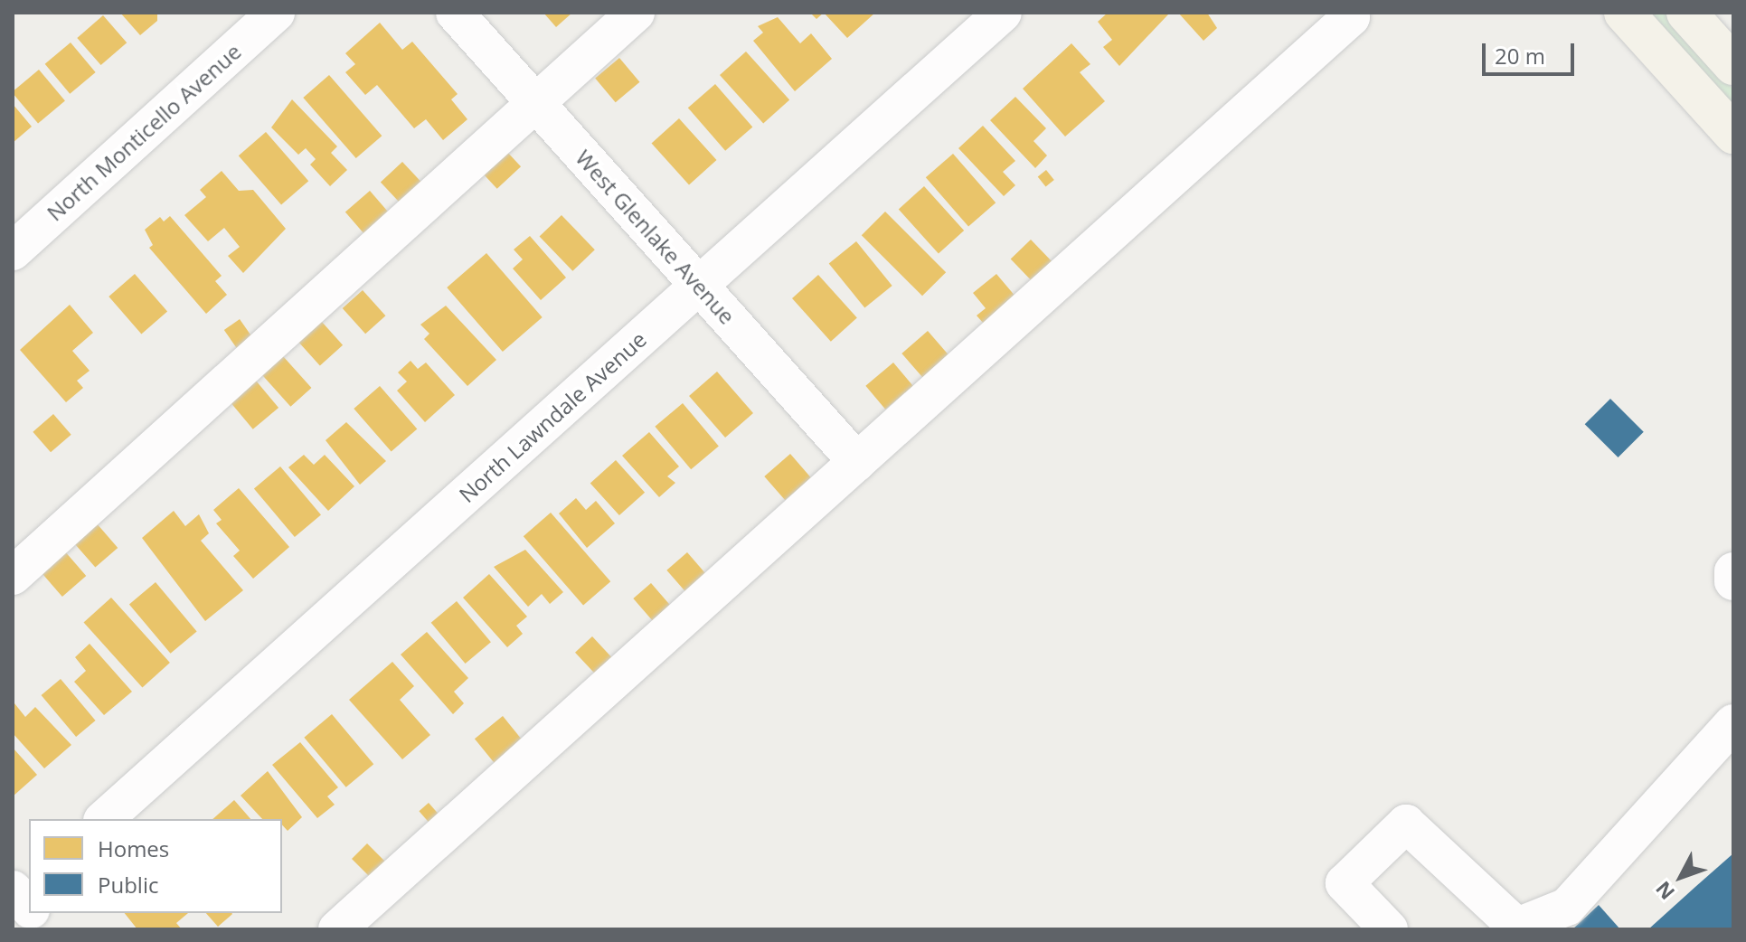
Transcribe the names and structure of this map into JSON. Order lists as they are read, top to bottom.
{
  "streets": {
    "street": ["North Monticello Avenue", "West Glenlake Avenue", "North Lawndale Avenue"]
  },
  "crossings": [
    ["West Glenlake Avenue", "North Lawndale Avenue"]
  ],
  "legend": ["Homes", "Public"],
  "scale_bar": "20 m",
  "north": "bottom left"
}
